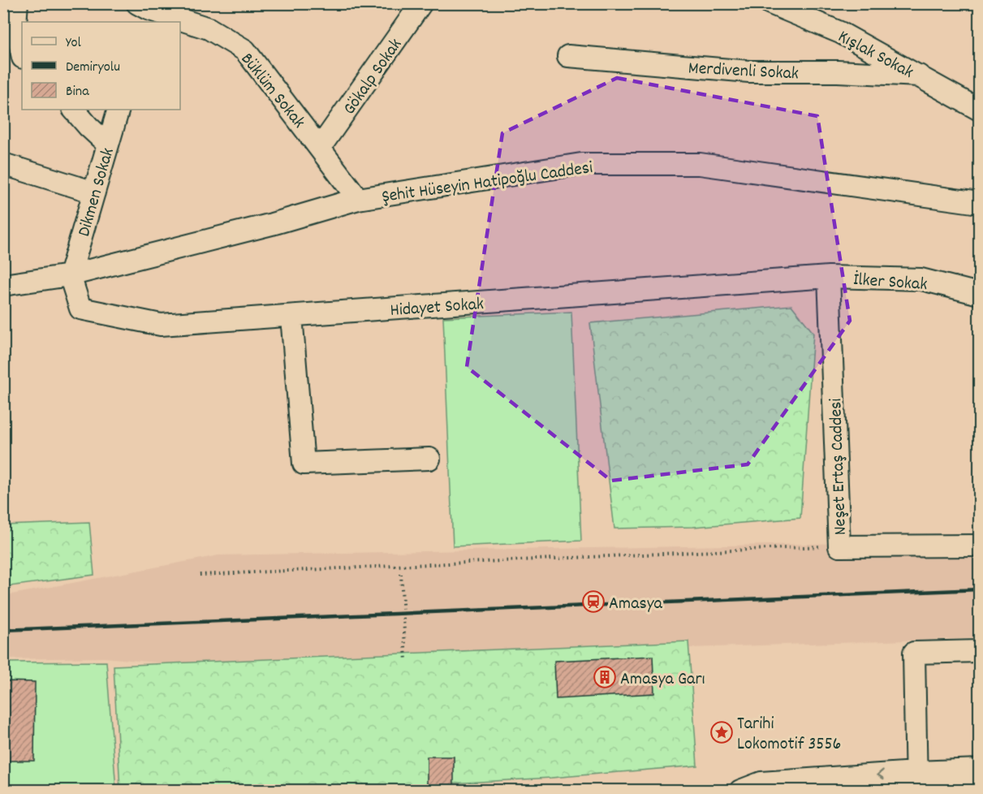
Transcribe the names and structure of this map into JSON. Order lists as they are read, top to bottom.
{
  "streets": {
    "street": [
      "Kışlak Sokak",
      "Merdivenli Sokak",
      "Gökalp Sokak",
      "Büklüm Sokak",
      "Şehit Hüseyin Hatipoğlu Caddesi",
      "Dikmen Sokak",
      "İlker Sokak",
      "Hidayet Sokak",
      "Neşet Ertaş Caddesi"
    ]
  },
  "crossings": [
    ["Kışlak Sokak", "Merdivenli Sokak"],
    ["Gökalp Sokak", "Büklüm Sokak"],
    ["Büklüm Sokak", "Şehit Hüseyin Hatipoğlu Caddesi"],
    ["Şehit Hüseyin Hatipoğlu Caddesi", "Dikmen Sokak"],
    ["Şehit Hüseyin Hatipoğlu Caddesi", "Hidayet Sokak"],
    ["Dikmen Sokak", "Hidayet Sokak"],
    ["İlker Sokak", "Hidayet Sokak"],
    ["İlker Sokak", "Neşet Ertaş Caddesi"],
    ["Hidayet Sokak", "Neşet Ertaş Caddesi"]
  ],
  "places": {
    "station": ["Amasya"],
    "building": ["Amasya Garı"],
    "place": ["Tarihi Lokomotif 3556"]
  },
  "legend": ["Yol", "Demiryolu", "Bina"]
}
